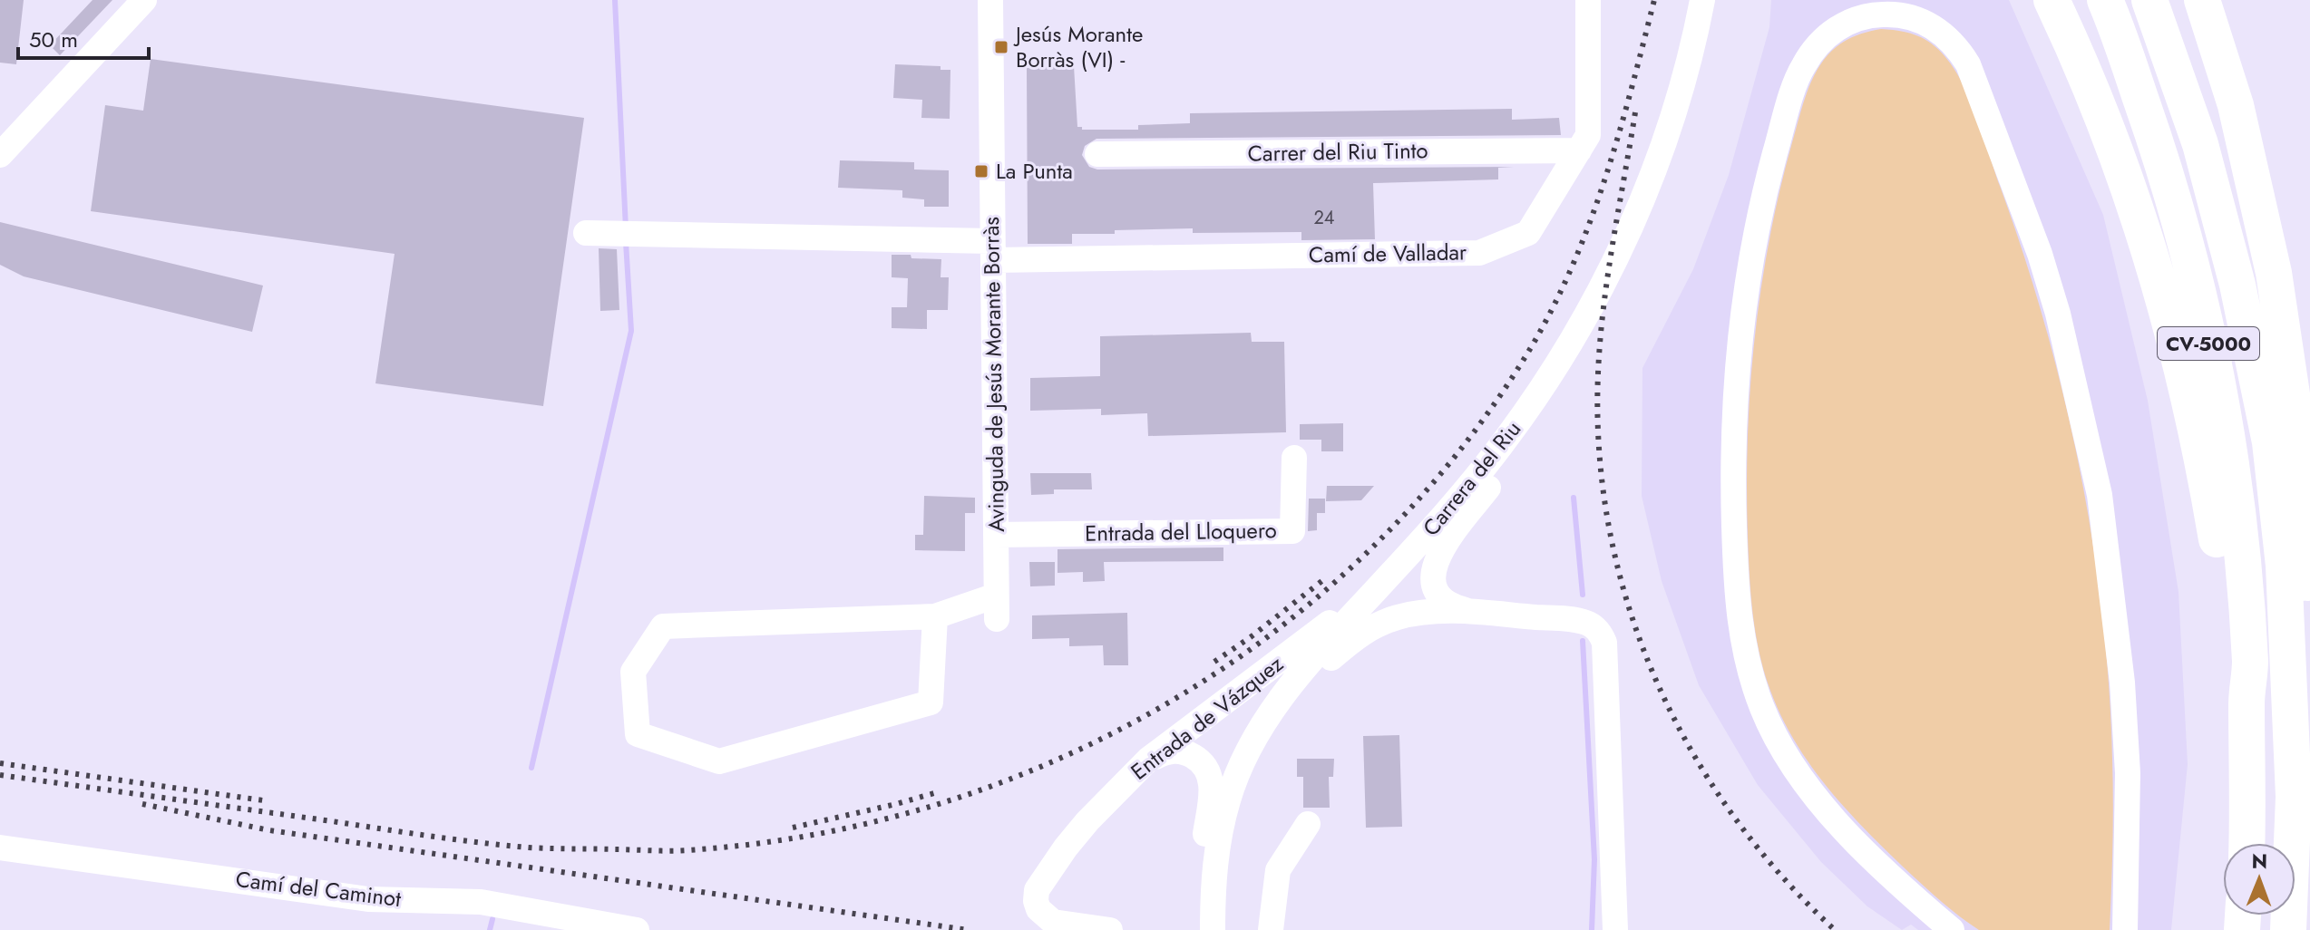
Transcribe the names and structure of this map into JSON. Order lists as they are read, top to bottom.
{
  "streets": {
    "highway": ["CV-5000"],
    "street": [
      "Carrer del Riu Tinto",
      "Camí de Valladar",
      "Avinguda de Jesús Morante Borràs",
      "Carrera del Riu",
      "Entrada del Lloquero",
      "Entrada de Vázquez",
      "Camí del Caminot"
    ]
  },
  "crossings": [
    ["Carrer del Riu Tinto", "Camí de Valladar"],
    ["Camí de Valladar", "Avinguda de Jesús Morante Borràs"],
    ["Avinguda de Jesús Morante Borràs", "Entrada del Lloquero"],
    ["Carrera del Riu", "Entrada de Vázquez"]
  ],
  "places": {
    "transit": ["Jesús Morante Borràs (VI) -", "La Punta"]
  },
  "house_numbers": ["24"],
  "scale_bar": "50 m",
  "north": "top"
}
